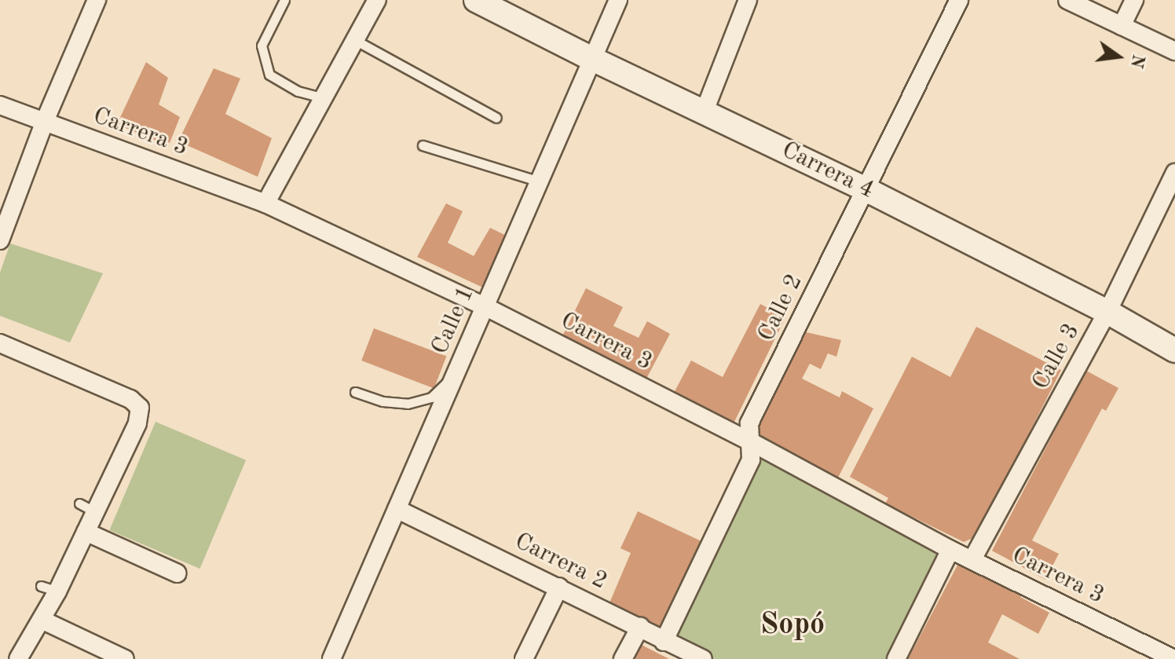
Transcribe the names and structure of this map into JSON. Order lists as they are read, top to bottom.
{
  "streets": {
    "main road": ["Carrera 4"],
    "street": [
      "Carrera 3",
      "Calle 2",
      "Calle 1",
      "Calle 3",
      "Carrera 2"
    ]
  },
  "crossings": [
    ["Carrera 3", "Calle 2"],
    ["Carrera 3", "Calle 1"],
    ["Carrera 3", "Calle 3"],
    ["Carrera 4", "Calle 2"],
    ["Carrera 4", "Calle 1"],
    ["Carrera 4", "Calle 3"],
    ["Calle 2", "Carrera 2"],
    ["Calle 1", "Carrera 2"]
  ],
  "districts": ["Sopó"],
  "north": "right"
}
